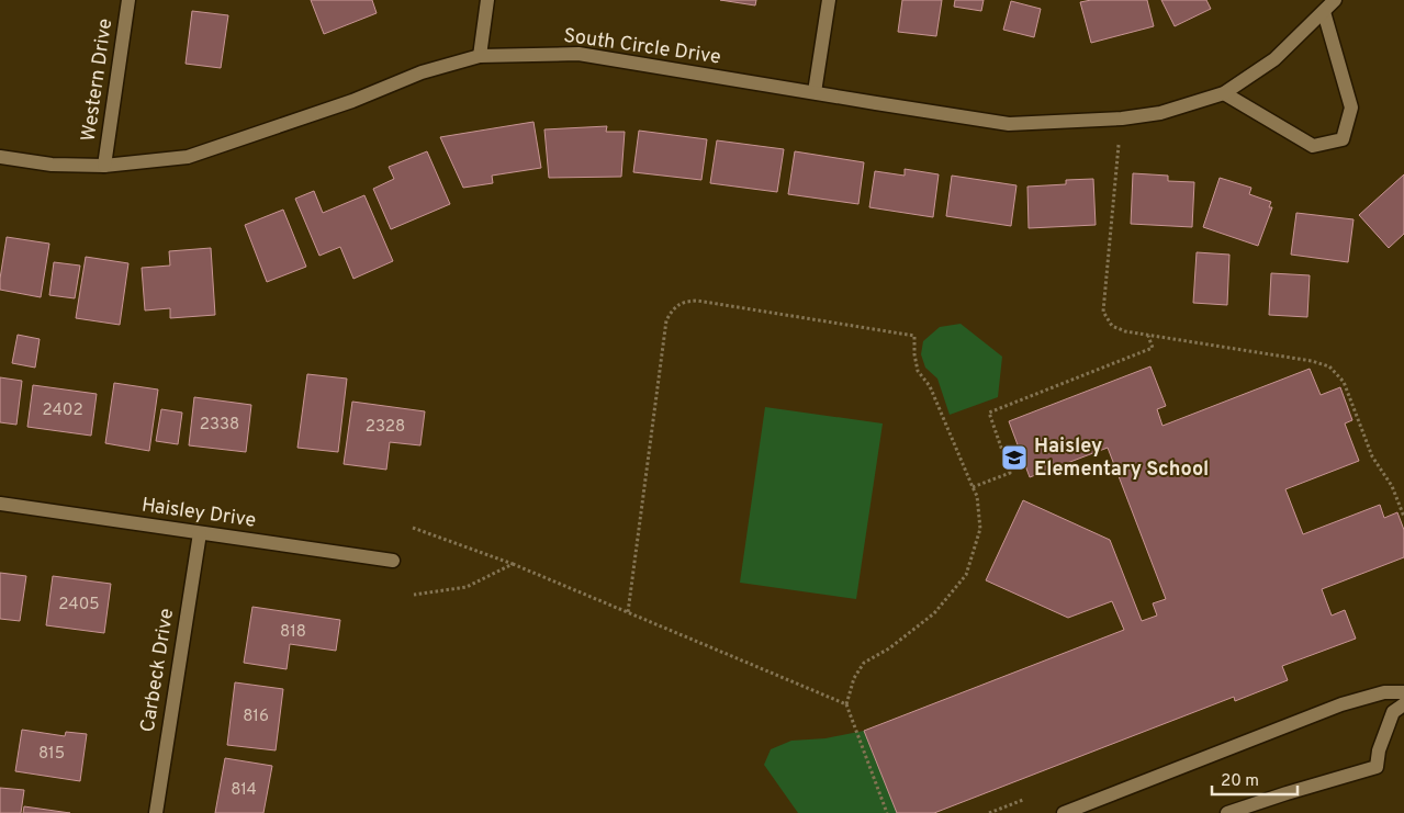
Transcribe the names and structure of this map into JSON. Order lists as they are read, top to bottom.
{
  "streets": {
    "street": [
      "South Circle Drive",
      "Western Drive",
      "Haisley Drive",
      "Carbeck Drive"
    ]
  },
  "crossings": [
    ["South Circle Drive", "Western Drive"],
    ["Haisley Drive", "Carbeck Drive"]
  ],
  "places": {
    "school or university": ["Haisley Elementary School"]
  },
  "house_numbers": [
    "2402",
    "2338",
    "2328",
    "2405",
    "818",
    "816",
    "815",
    "814"
  ],
  "scale_bar": "20 m"
}
